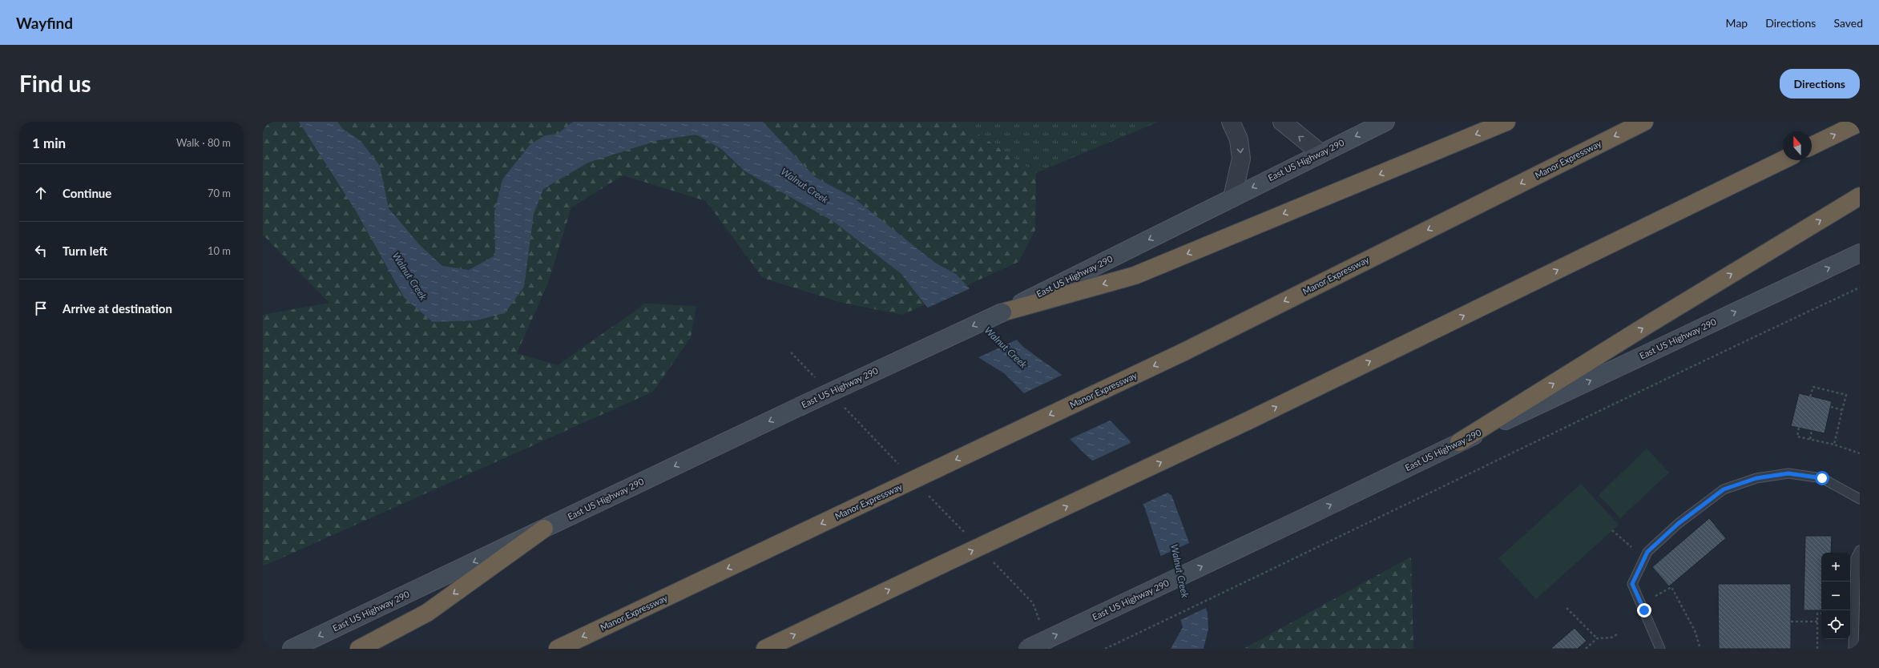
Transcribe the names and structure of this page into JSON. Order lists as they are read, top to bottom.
{
  "streets": {
    "highway": ["Manor Expressway"],
    "main road": ["East US Highway 290"]
  },
  "water": ["Walnut Creek"],
  "north": "top",
  "page": {
    "header": "Wayfind",
    "nav": ["Map", "Directions", "Saved"],
    "buttons": "Directions",
    "title": "Find us",
    "heading": ["1 min", "Walk · 80 m"],
    "list": [
      ["Continue", "70 m"],
      ["Turn left", "10 m"],
      "Arrive at destination"
    ],
    "map_buttons": ["+", "−"]
  }
}
